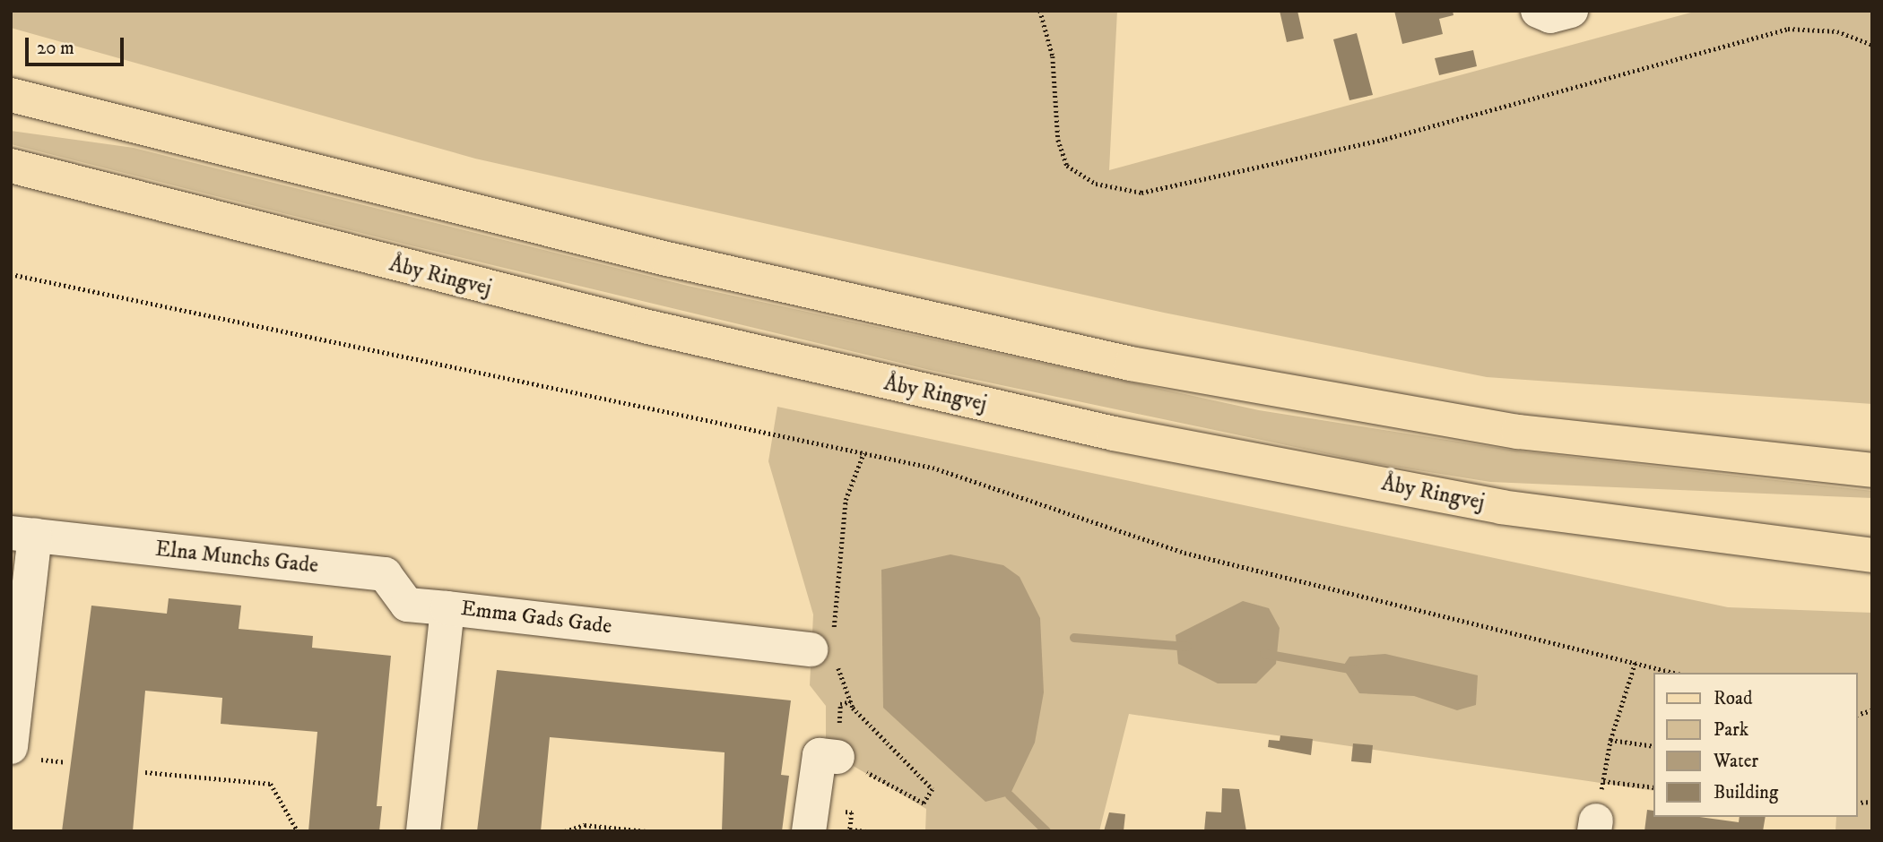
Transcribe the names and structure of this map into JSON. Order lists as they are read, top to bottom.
{
  "streets": {
    "main road": ["Åby Ringvej"],
    "street": ["Elna Munchs Gade", "Emma Gads Gade"]
  },
  "crossings": [
    ["Elna Munchs Gade", "Emma Gads Gade"]
  ],
  "legend": [
    "Road",
    "Park",
    "Water",
    "Building"
  ],
  "scale_bar": "20 m"
}
